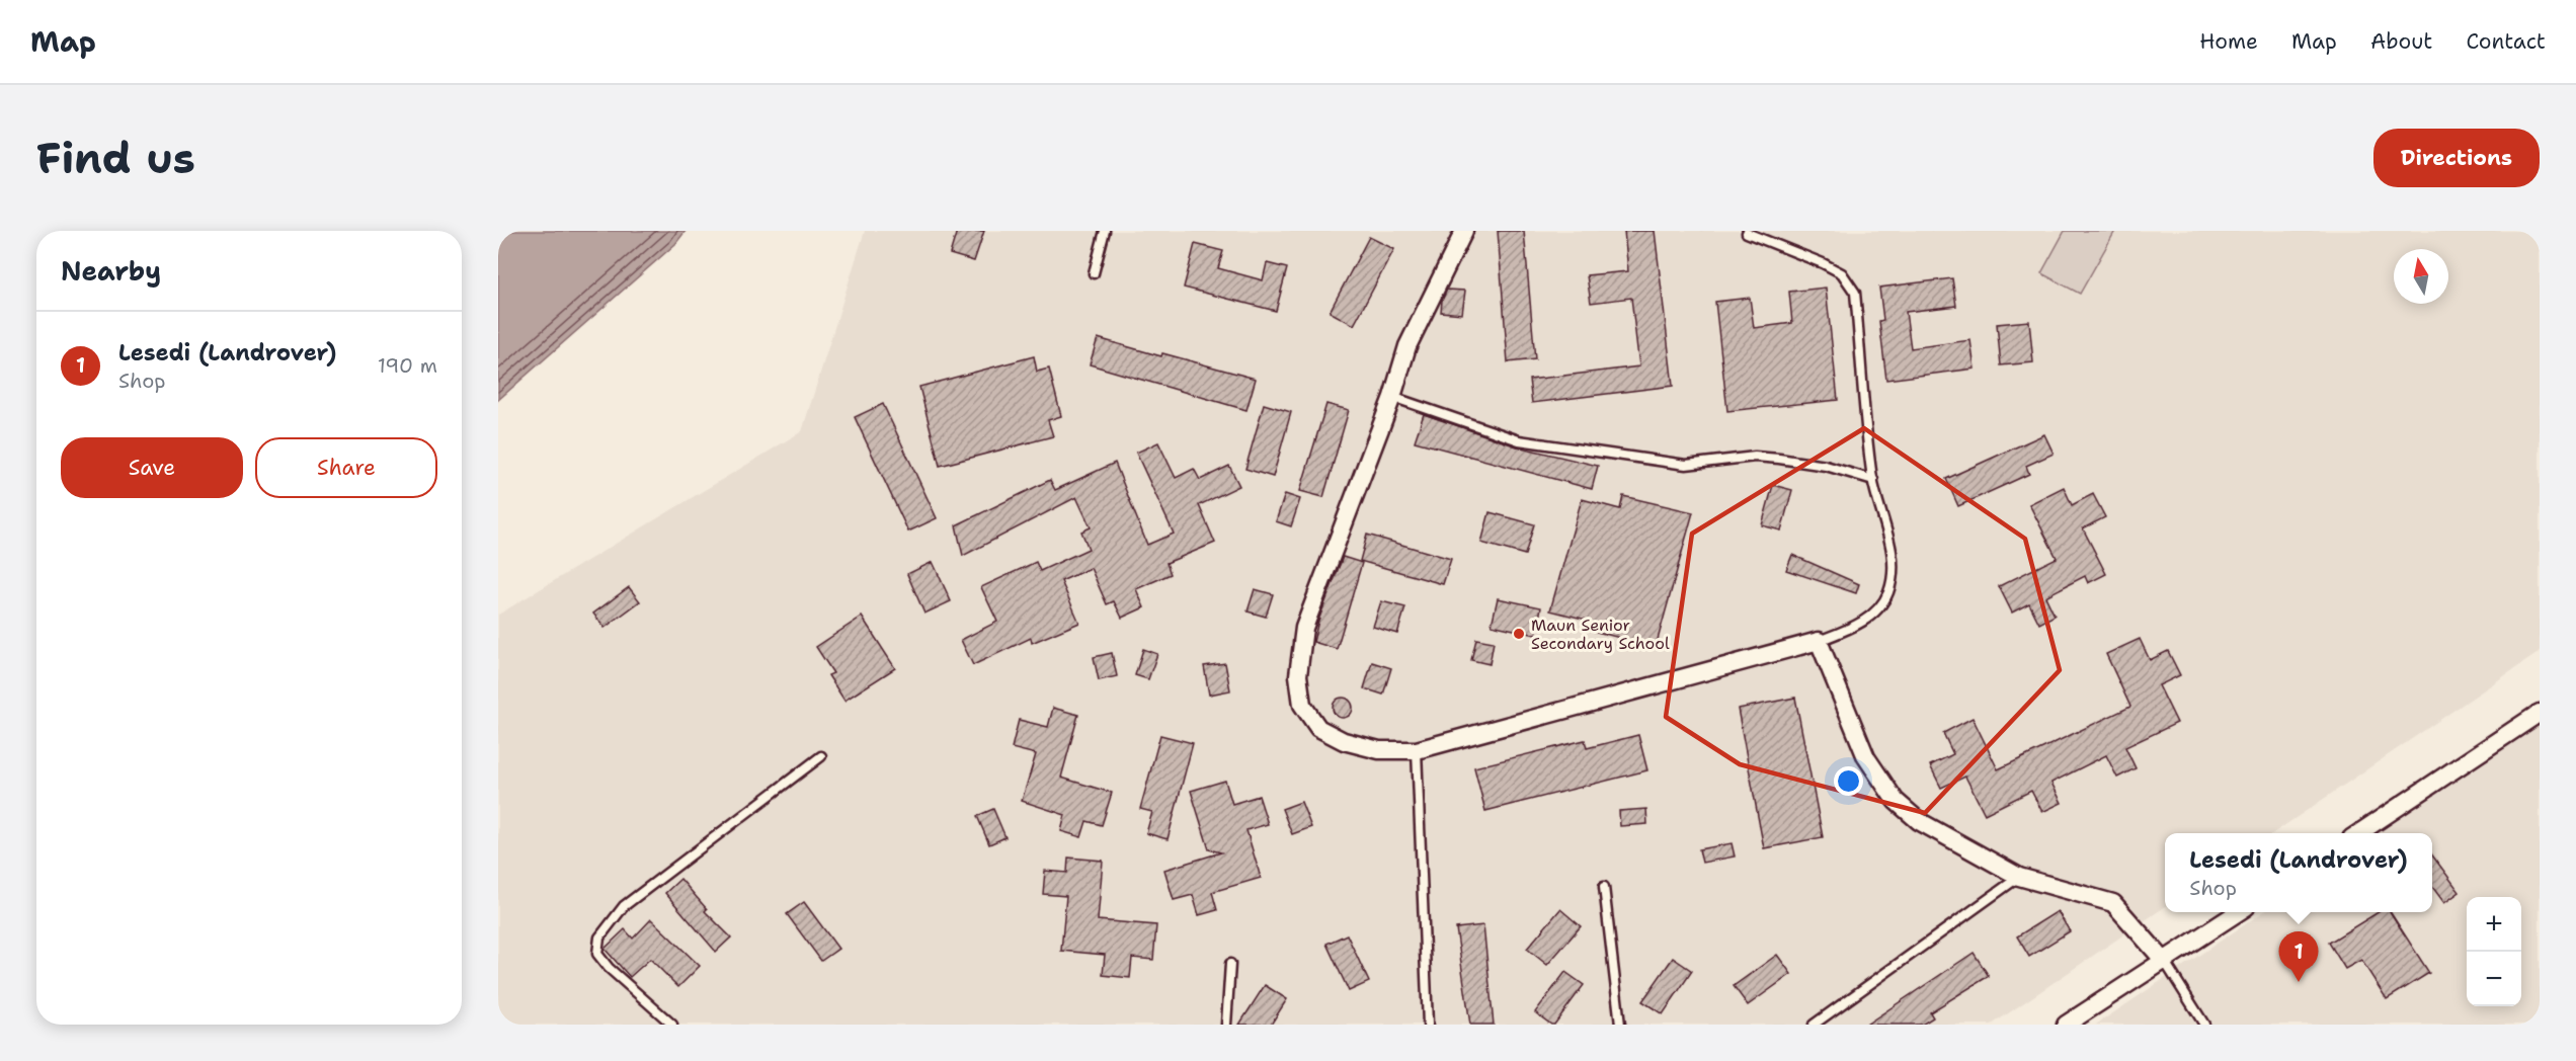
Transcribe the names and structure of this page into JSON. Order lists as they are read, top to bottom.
{
  "places": ["Maun Senior Secondary School"],
  "north": "top",
  "page": {
    "header": "Map",
    "nav": [
      "Home",
      "Map",
      "About",
      "Contact"
    ],
    "buttons": [
      "Directions",
      ["Save", "Share"]
    ],
    "title": "Find us",
    "heading": "Nearby",
    "list": [
      {
        "mark": "1",
        "name": "Lesedi (Landrover)",
        "note": "Shop",
        "value": "190 m"
      }
    ],
    "popup": ["Lesedi (Landrover)", "Shop"],
    "map_buttons": ["+", "−"],
    "pins": "1"
  }
}
